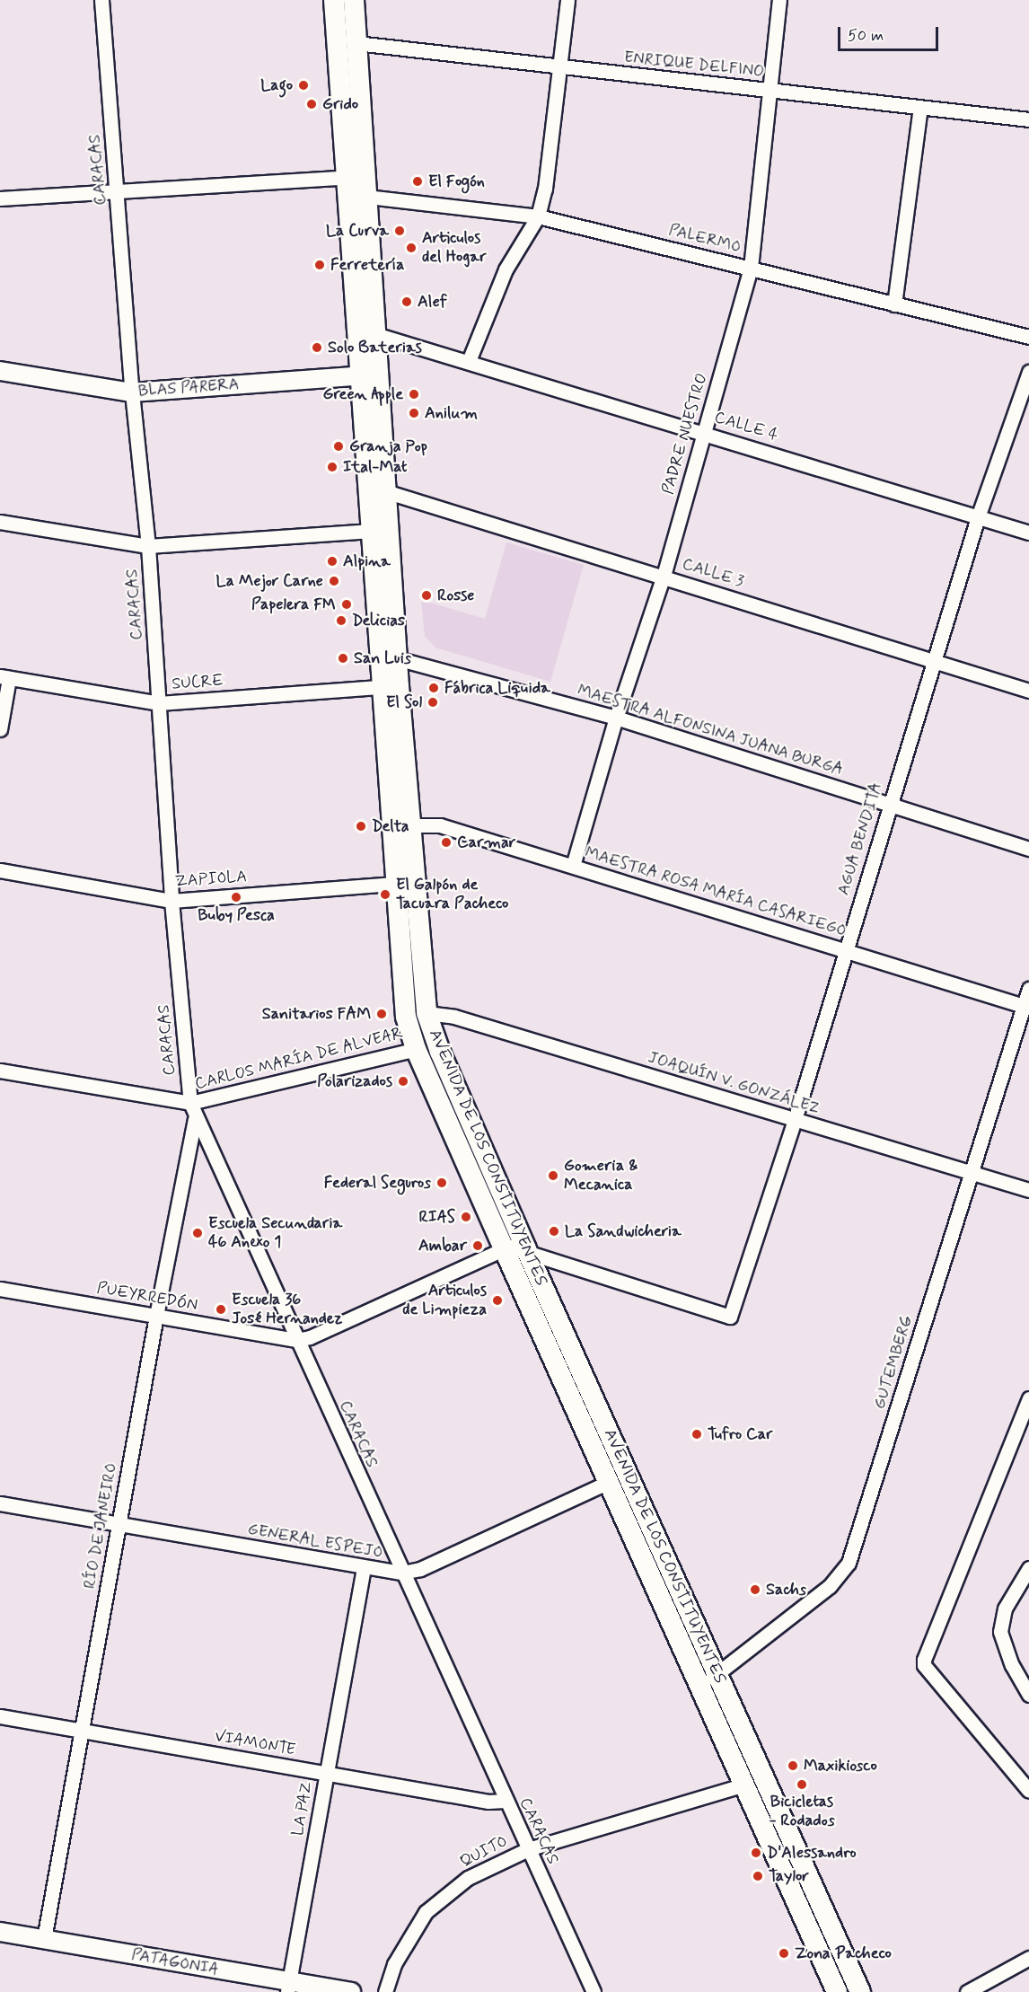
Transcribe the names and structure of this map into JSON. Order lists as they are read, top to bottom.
{
  "streets": {
    "main road": ["AVENIDA DE LOS CONSTITUYENTES"],
    "street": [
      "ENRIQUE DELFINO",
      "CARACAS",
      "PALERMO",
      "BLAS PARERA",
      "CALLE 4",
      "PADRE NUESTRO",
      "CALLE 3",
      "SUCRE",
      "MAESTRA ALFONSINA JUANA BURGA",
      "AGUA BENDITA",
      "ZAPIOLA",
      "MAESTRA ROSA MARÍA CASARIEGO",
      "CARLOS MARÍA DE ALVEAR",
      "JOAQUÍN V. GONZÁLEZ",
      "PUEYRREDÓN",
      "GUTEMBERG",
      "RÍO DE JANEIRO",
      "GENERAL ESPEJO",
      "VIAMONTE",
      "LA PAZ",
      "QUITO",
      "PATAGONIA"
    ]
  },
  "crossings": [
    ["ENRIQUE DELFINO", "PADRE NUESTRO"],
    ["ENRIQUE DELFINO", "AVENIDA DE LOS CONSTITUYENTES"],
    ["CARACAS", "BLAS PARERA"],
    ["CARACAS", "SUCRE"],
    ["CARACAS", "ZAPIOLA"],
    ["CARACAS", "CARLOS MARÍA DE ALVEAR"],
    ["CARACAS", "PUEYRREDÓN"],
    ["CARACAS", "RÍO DE JANEIRO"],
    ["CARACAS", "GENERAL ESPEJO"],
    ["CARACAS", "VIAMONTE"],
    ["CARACAS", "QUITO"],
    ["PALERMO", "PADRE NUESTRO"],
    ["PALERMO", "AVENIDA DE LOS CONSTITUYENTES"],
    ["BLAS PARERA", "AVENIDA DE LOS CONSTITUYENTES"],
    ["CALLE 4", "PADRE NUESTRO"],
    ["CALLE 4", "AGUA BENDITA"],
    ["CALLE 4", "AVENIDA DE LOS CONSTITUYENTES"],
    ["PADRE NUESTRO", "CALLE 3"],
    ["PADRE NUESTRO", "MAESTRA ALFONSINA JUANA BURGA"],
    ["PADRE NUESTRO", "MAESTRA ROSA MARÍA CASARIEGO"],
    ["CALLE 3", "AGUA BENDITA"],
    ["CALLE 3", "AVENIDA DE LOS CONSTITUYENTES"],
    ["SUCRE", "AVENIDA DE LOS CONSTITUYENTES"],
    ["MAESTRA ALFONSINA JUANA BURGA", "AGUA BENDITA"],
    ["MAESTRA ALFONSINA JUANA BURGA", "AVENIDA DE LOS CONSTITUYENTES"],
    ["AGUA BENDITA", "MAESTRA ROSA MARÍA CASARIEGO"],
    ["AGUA BENDITA", "JOAQUÍN V. GONZÁLEZ"],
    ["AGUA BENDITA", "PUEYRREDÓN"],
    ["ZAPIOLA", "AVENIDA DE LOS CONSTITUYENTES"],
    ["MAESTRA ROSA MARÍA CASARIEGO", "AVENIDA DE LOS CONSTITUYENTES"],
    ["MAESTRA ROSA MARÍA CASARIEGO", "GUTEMBERG"],
    ["CARLOS MARÍA DE ALVEAR", "AVENIDA DE LOS CONSTITUYENTES"],
    ["JOAQUÍN V. GONZÁLEZ", "AVENIDA DE LOS CONSTITUYENTES"],
    ["JOAQUÍN V. GONZÁLEZ", "GUTEMBERG"],
    ["AVENIDA DE LOS CONSTITUYENTES", "PUEYRREDÓN"],
    ["AVENIDA DE LOS CONSTITUYENTES", "GUTEMBERG"],
    ["AVENIDA DE LOS CONSTITUYENTES", "GENERAL ESPEJO"],
    ["AVENIDA DE LOS CONSTITUYENTES", "QUITO"],
    ["PUEYRREDÓN", "RÍO DE JANEIRO"],
    ["RÍO DE JANEIRO", "GENERAL ESPEJO"],
    ["RÍO DE JANEIRO", "VIAMONTE"],
    ["RÍO DE JANEIRO", "PATAGONIA"],
    ["GENERAL ESPEJO", "LA PAZ"],
    ["VIAMONTE", "LA PAZ"],
    ["LA PAZ", "PATAGONIA"]
  ],
  "places": [
    "Lago",
    "Grido",
    "El Fogón",
    "La Curva",
    "Articulos del Hogar",
    "Ferretería",
    "Alef",
    "Solo Baterias",
    "Green Apple",
    "Anilum",
    "Granja Pop",
    "Ital-Mat",
    "Alpina",
    "La Mejor Carne",
    "Rosse",
    "Papelera FM",
    "Delicias",
    "San Luis",
    "Fábrica Liquida",
    "El Sol",
    "Delta",
    "Carmar",
    "El Galpón de Tacuara Pacheco",
    "Buby Pesca",
    "Sanitarios FAM",
    "Polarizados",
    "Gomeria & Mecanica",
    "Federal Seguros",
    "RIAS",
    "La Sandwicheria",
    "Escuela Secundaria 46 Anexo 1",
    "Ambar",
    "Articulos de Limpieza",
    "Escuela 36 José Hernandez",
    "Tufro Car",
    "Sachs",
    "Maxikiosco",
    "Bicicletas - Rodados",
    "D'Alessandro",
    "Taylor",
    "Zona Pacheco"
  ],
  "scale_bar": "50 m"
}
